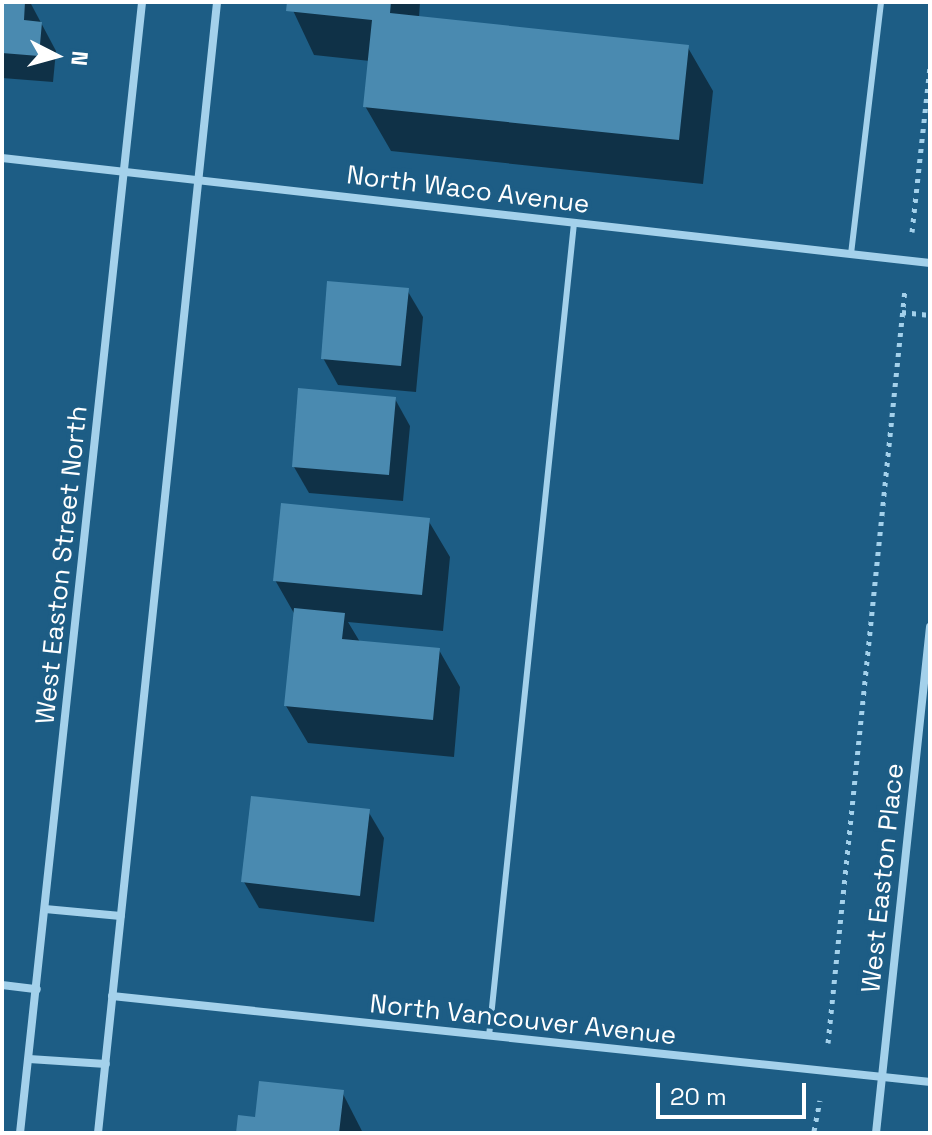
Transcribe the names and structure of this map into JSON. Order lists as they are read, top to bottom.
{
  "streets": {
    "street": [
      "North Waco Avenue",
      "West Easton Street North",
      "West Easton Place",
      "North Vancouver Avenue"
    ]
  },
  "crossings": [
    ["North Waco Avenue", "West Easton Street North"],
    ["West Easton Place", "North Vancouver Avenue"]
  ],
  "scale_bar": "20 m",
  "north": "right"
}
